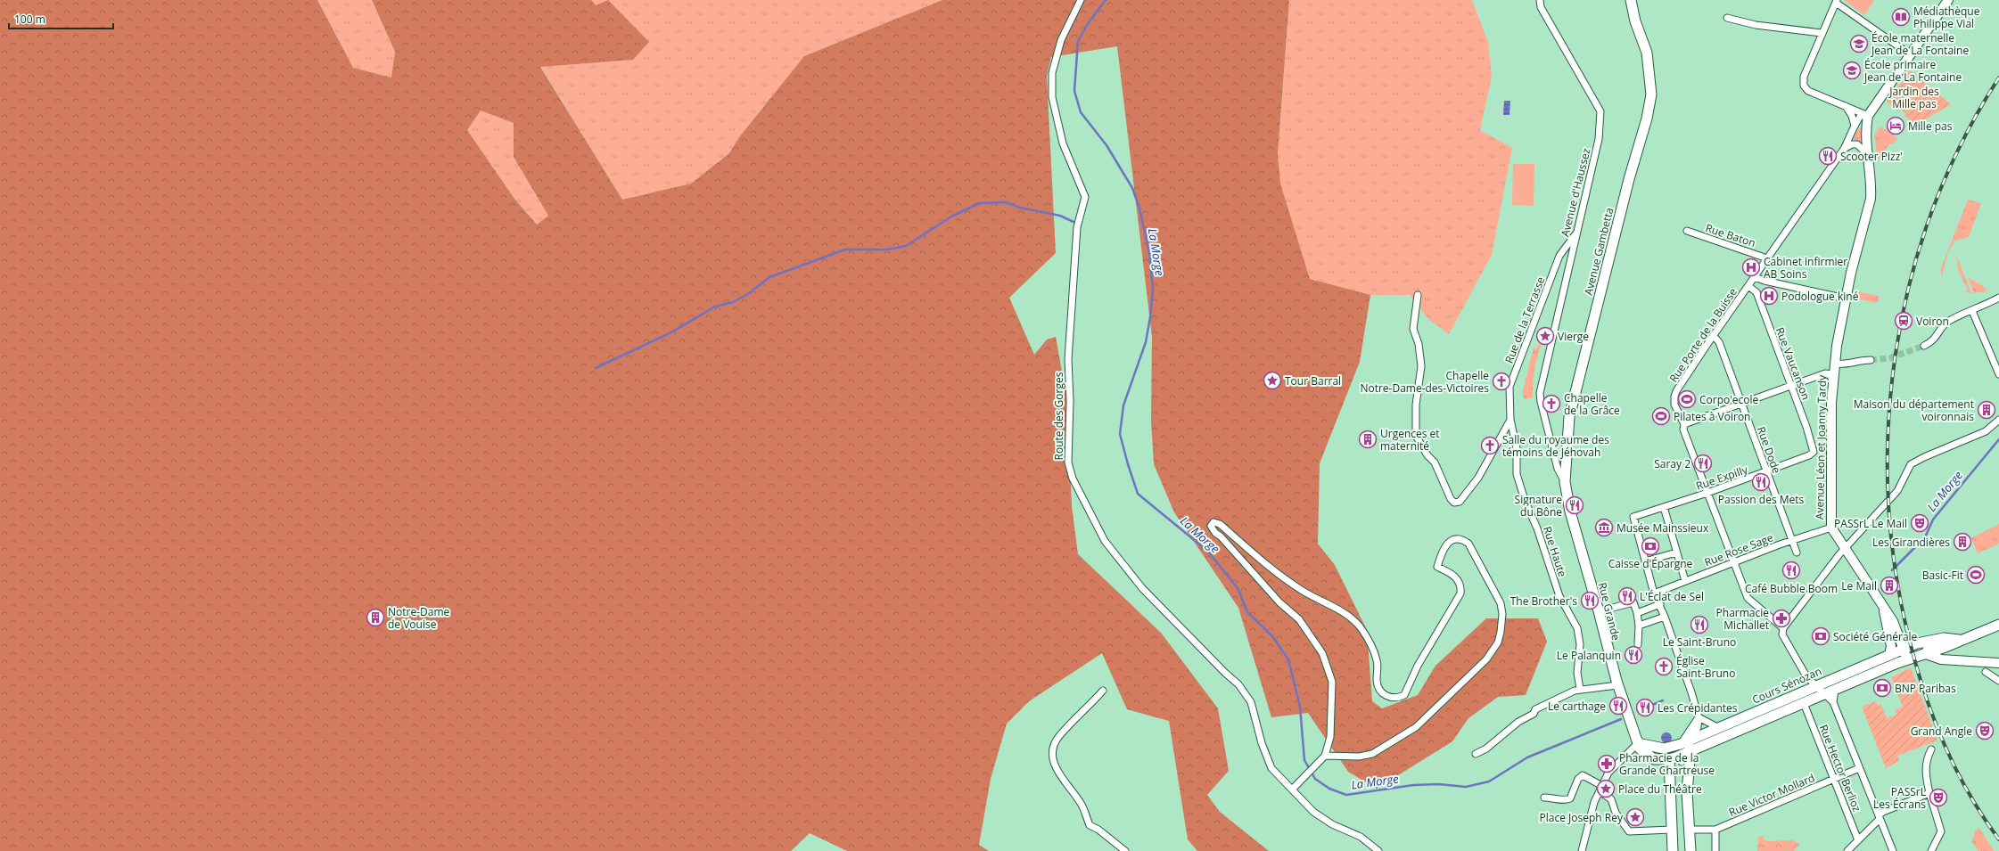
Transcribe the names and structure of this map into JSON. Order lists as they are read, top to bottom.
{
  "streets": {
    "main road": ["Avenue Gambetta", "Rue Grande", "Cours Sénozan"],
    "street": [
      "Avenue d'Haussez",
      "Rue Baton",
      "Rue de la Terrasse",
      "Rue Porte de la Buisse",
      "Rue Vaucanson",
      "Route des Gorges",
      "Avenue Léon et Joanny Tardy",
      "Rue Dode",
      "Rue Expilly",
      "Rue Rose Sage",
      "Rue Haute",
      "Rue Hector Berlioz",
      "Rue Victor Mollard"
    ]
  },
  "crossings": [
    ["Avenue d'Haussez", "Avenue Gambetta"],
    ["Avenue d'Haussez", "Rue de la Terrasse"],
    ["Rue Baton", "Rue Porte de la Buisse"],
    ["Avenue Gambetta", "Rue Grande"],
    ["Rue de la Terrasse", "Rue Haute"],
    ["Rue Porte de la Buisse", "Rue Vaucanson"],
    ["Rue Porte de la Buisse", "Avenue Léon et Joanny Tardy"],
    ["Rue Porte de la Buisse", "Rue Dode"],
    ["Rue Vaucanson", "Rue Expilly"],
    ["Avenue Léon et Joanny Tardy", "Rue Rose Sage"],
    ["Rue Dode", "Rue Expilly"],
    ["Rue Dode", "Rue Rose Sage"],
    ["Cours Sénozan", "Rue Hector Berlioz"],
    ["Rue Hector Berlioz", "Rue Victor Mollard"]
  ],
  "water": ["La Morge"],
  "parks": ["Jardin des Mille pas"],
  "places": {
    "library": ["Médiathèque Philippe Vial"],
    "school or university": ["École maternelle Jean de La Fontaine", "École primaire Jean de La Fontaine"],
    "hotel": ["Mille pas"],
    "restaurant": [
      "Scooter Pizz'",
      "Saray 2",
      "Passion des Mets",
      "Signature du Bône",
      "Café Bubble Boom",
      "L'Éclat de Sel",
      "The Brother's",
      "Le Saint-Bruno",
      "Le Palanquin",
      "Le carthage",
      "Les Crépidantes"
    ],
    "hospital": ["Cabinet infirmier AB Soins", "Podologue kiné"],
    "station": ["Voiron"],
    "place": [
      "Vierge",
      "Tour Barral",
      "Place du Théâtre",
      "Place Joseph Rey"
    ],
    "church": [
      "Chapelle Notre-Dame-des-Victoires",
      "Chapelle de la Grâce",
      "Salle du royaume des témoins de Jéhovah",
      "Église Saint-Bruno"
    ],
    "sports": ["Corpo'ecole", "Pilates à Voiron", "Basic-Fit"],
    "building": [
      "Maison du département voironnais",
      "Urgences et maternité",
      "Les Girandières",
      "Le Mail",
      "Notre-Dame de Vouise"
    ],
    "theatre": ["PASSrL Le Mail", "Grand Angle", "PASSrL Les Écrans"],
    "museum": ["Musée Mainssieux"],
    "bank": ["Caisse d'Épargne", "Société Générale", "BNP Paribas"],
    "pharmacy": ["Pharmacie Michallet", "Pharmacie de la Grande Chartreuse"]
  },
  "scale_bar": "100 m"
}
